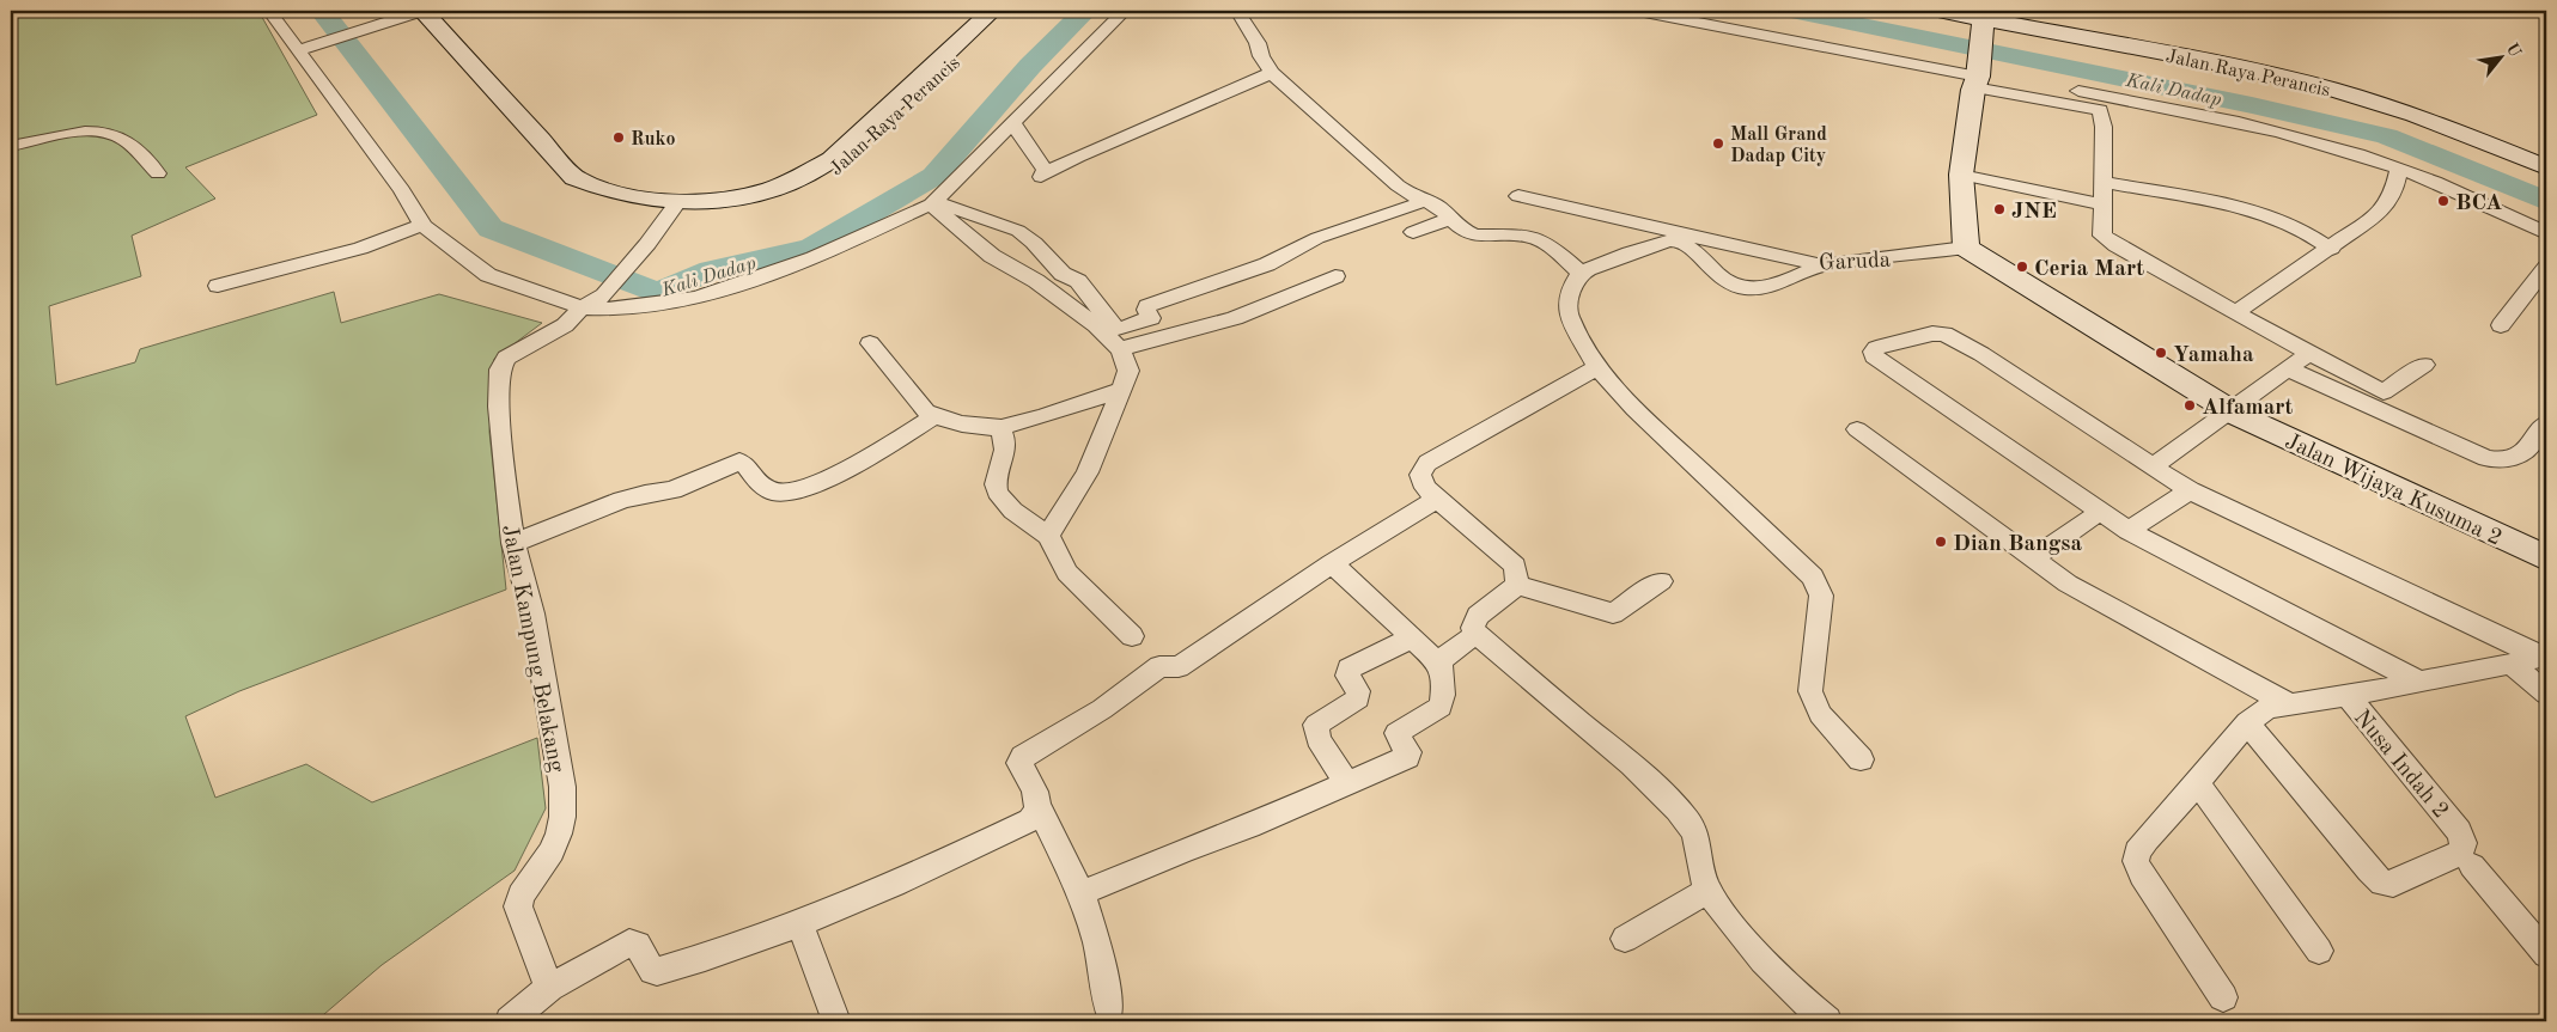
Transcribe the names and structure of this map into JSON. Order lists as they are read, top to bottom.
{
  "streets": {
    "street": [
      "Jalan Raya Perancis",
      "Garuda",
      "Jalan Wijaya Kusuma 2",
      "Jalan Kampung Belakang",
      "Nusa Indah 2"
    ]
  },
  "crossings": [
    ["Garuda", "Jalan Wijaya Kusuma 2"]
  ],
  "water": ["Kali Dadap"],
  "places": [
    "Ruko",
    "Mall Grand Dadap City",
    "BCA",
    "JNE",
    "Ceria Mart",
    "Yamaha",
    "Alfamart",
    "Dian Bangsa"
  ],
  "north": "top right"
}
